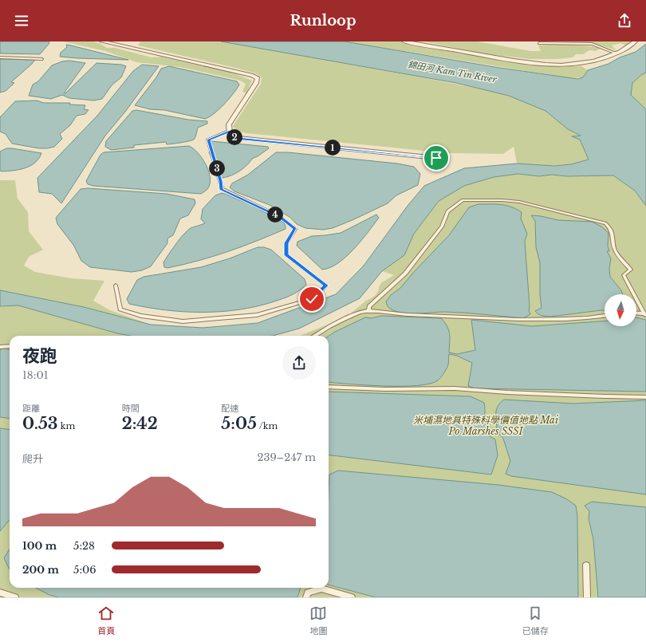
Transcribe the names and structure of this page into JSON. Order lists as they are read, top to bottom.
{
  "water": ["錦田河 Kam Tin River"],
  "parks": ["米埔濕地具特殊科學價值地點 Mai Po Marshes SSSI"],
  "north": "bottom",
  "page": {
    "header": "Runloop",
    "pins": [
      "2",
      "1",
      "3",
      "4"
    ],
    "heading": ["夜跑", "18:01"],
    "stats": [
      ["距離", "0.53 km"],
      ["時間", "2:42"],
      ["配速", "5:05 /km"]
    ],
    "chart": ["爬升", "239–247 m"],
    "list": [
      {
        "name": "100 m",
        "note": "5:28"
      },
      {
        "name": "200 m",
        "note": "5:06"
      }
    ],
    "tabs": ["首頁", "地圖", "已儲存"]
  }
}
